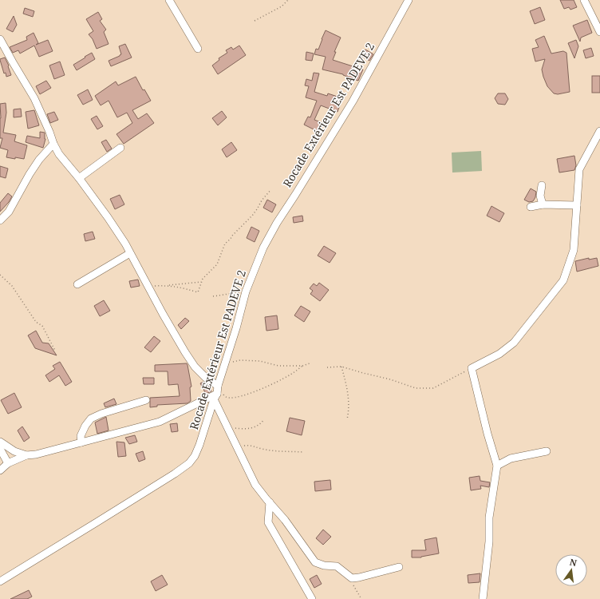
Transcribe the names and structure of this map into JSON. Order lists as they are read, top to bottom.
{
  "streets": {
    "street": ["Rocade Extérieur Est PADEVE 2"]
  },
  "north": "top"
}
